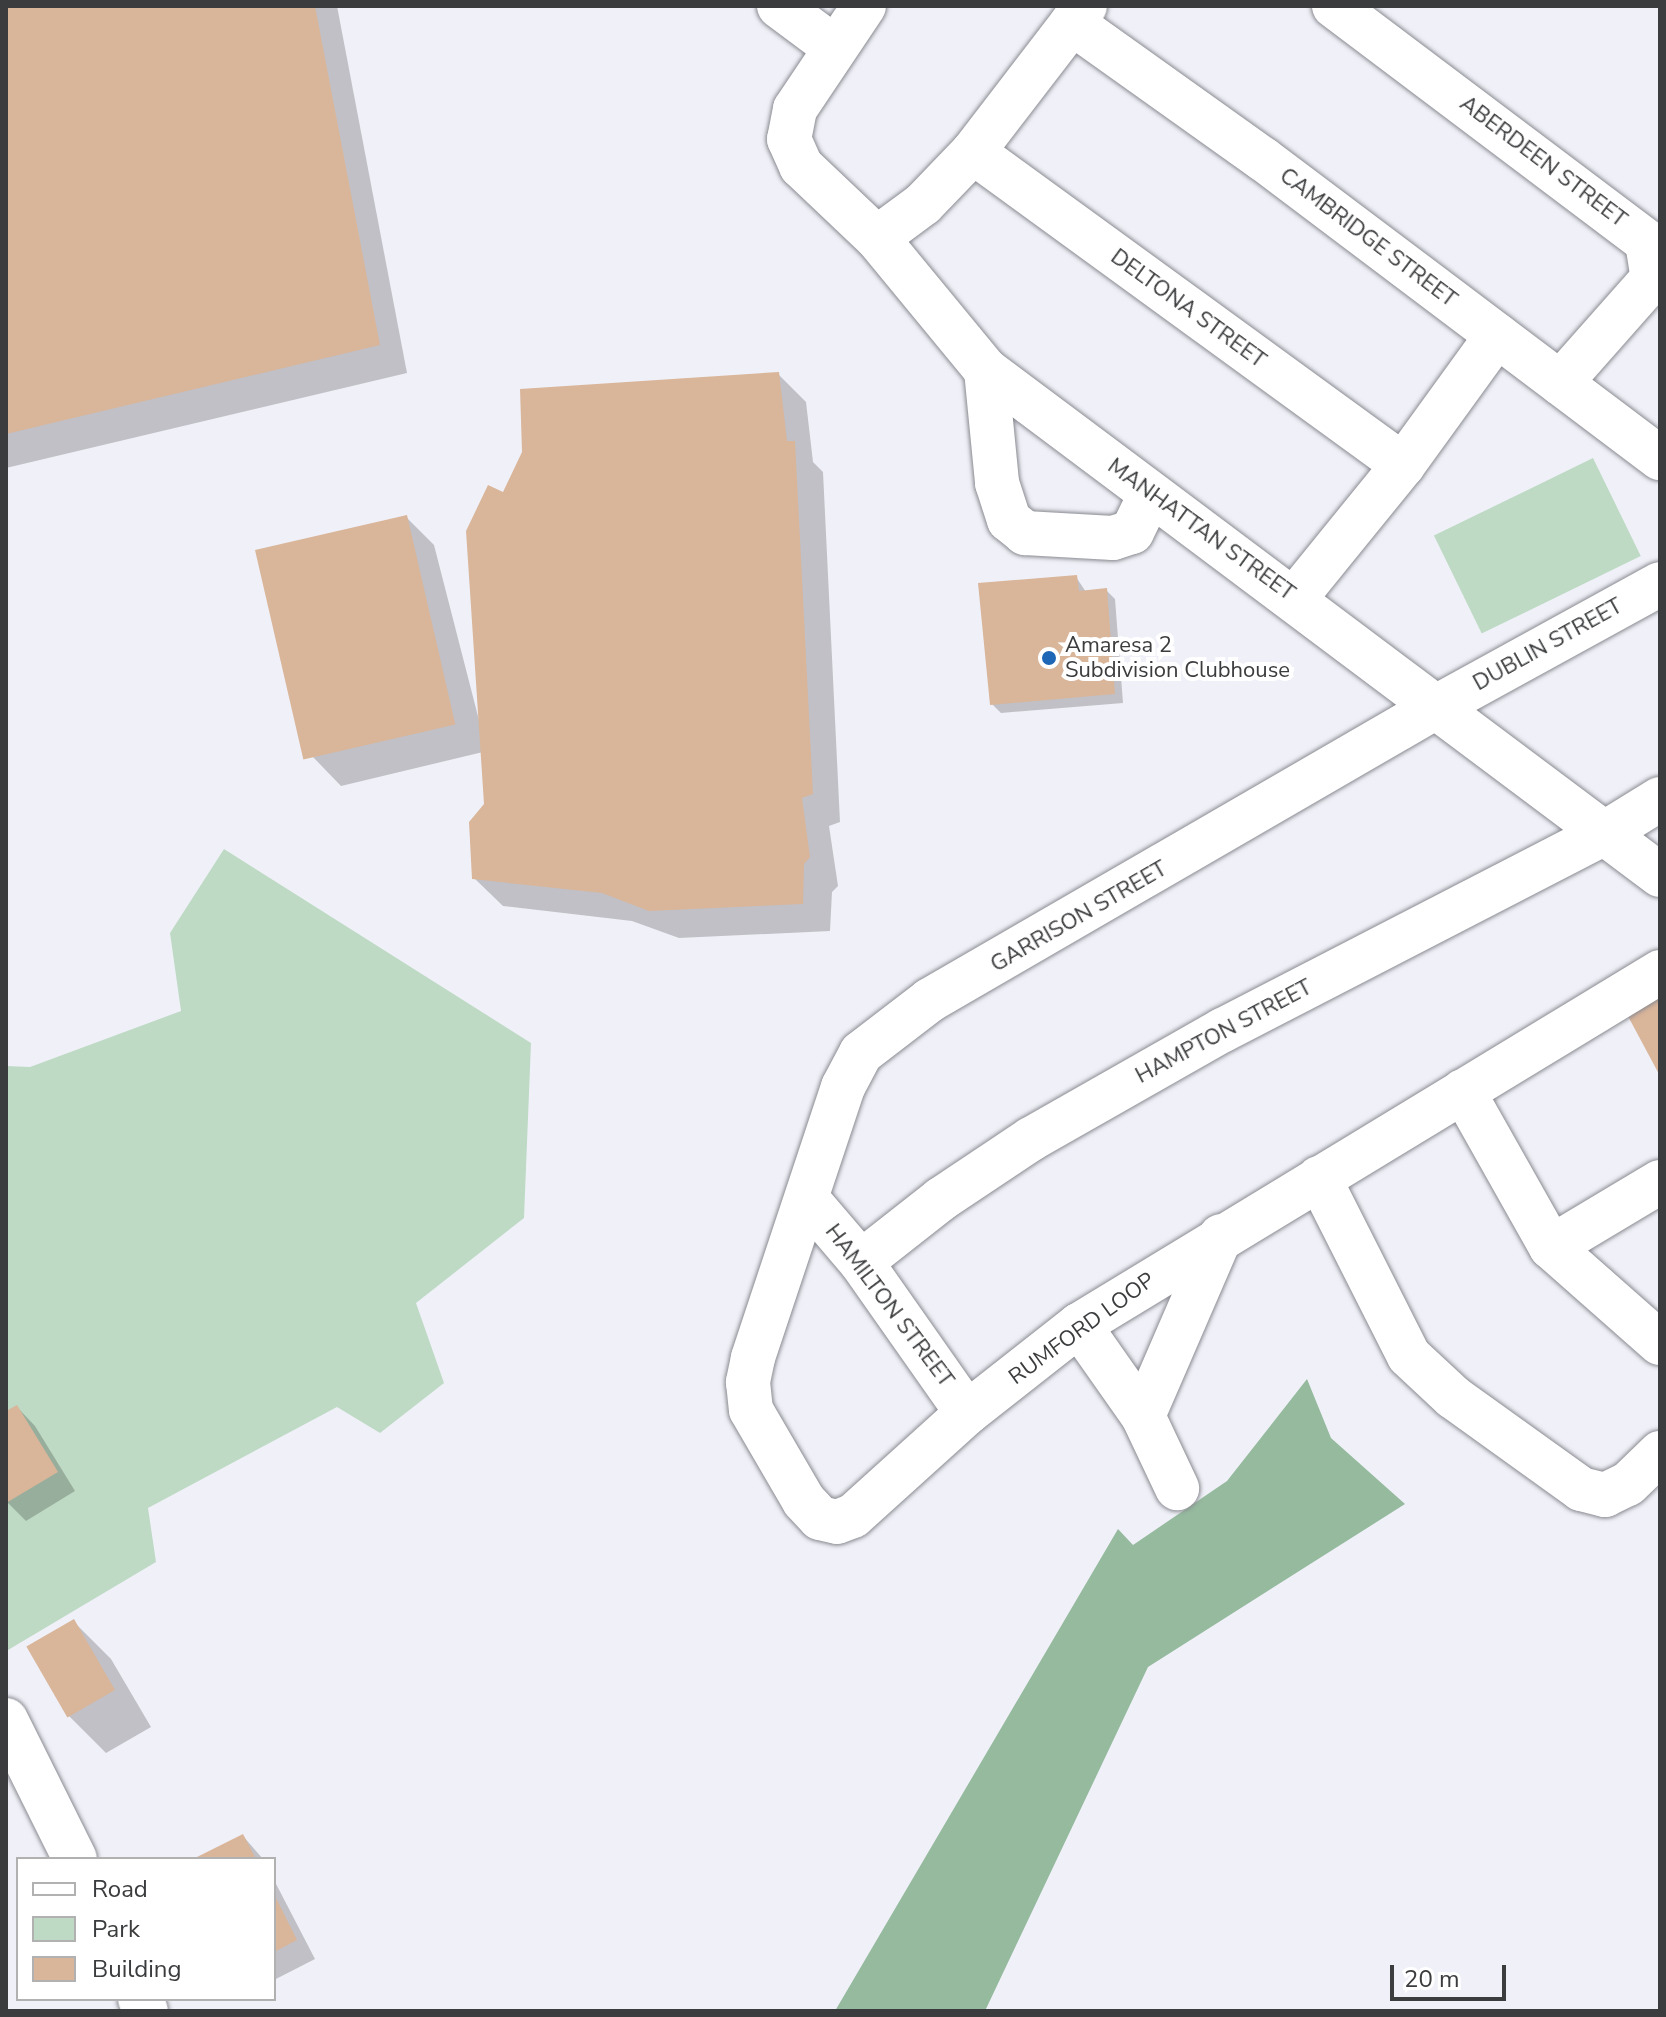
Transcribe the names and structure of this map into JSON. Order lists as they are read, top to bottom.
{
  "streets": {
    "street": [
      "ABERDEEN STREET",
      "CAMBRIDGE STREET",
      "DELTONA STREET",
      "MANHATTAN STREET",
      "DUBLIN STREET",
      "GARRISON STREET",
      "HAMPTON STREET",
      "HAMILTON STREET",
      "RUMFORD LOOP"
    ]
  },
  "crossings": [
    ["ABERDEEN STREET", "CAMBRIDGE STREET"],
    ["MANHATTAN STREET", "DUBLIN STREET"],
    ["MANHATTAN STREET", "GARRISON STREET"],
    ["MANHATTAN STREET", "HAMPTON STREET"],
    ["DUBLIN STREET", "GARRISON STREET"],
    ["GARRISON STREET", "HAMILTON STREET"],
    ["GARRISON STREET", "RUMFORD LOOP"],
    ["HAMPTON STREET", "HAMILTON STREET"],
    ["HAMILTON STREET", "RUMFORD LOOP"]
  ],
  "places": ["Amaresa 2 Subdivision Clubhouse"],
  "legend": ["Road", "Park", "Building"],
  "scale_bar": "20 m"
}
